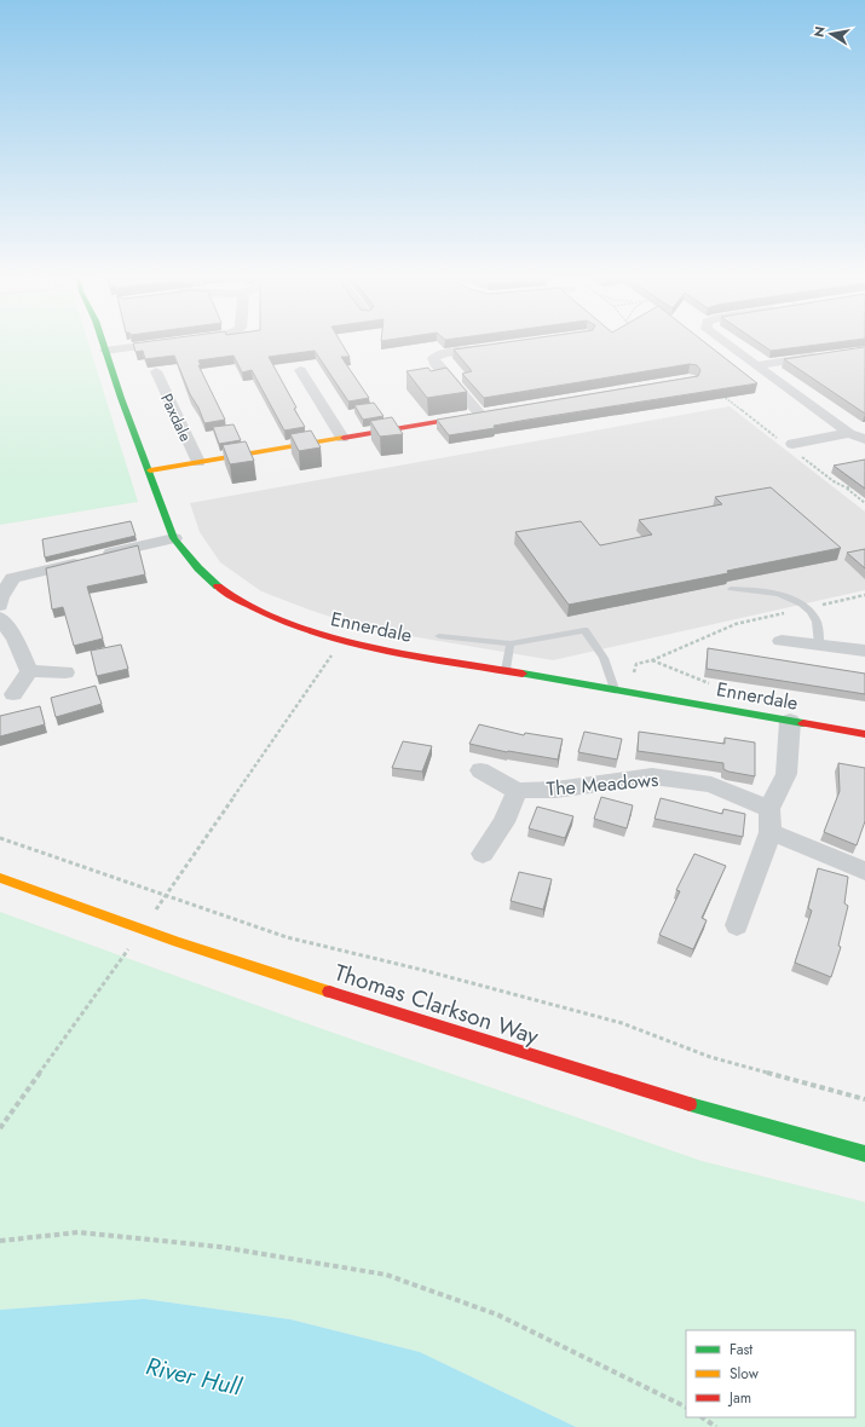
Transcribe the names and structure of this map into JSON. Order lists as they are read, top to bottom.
{
  "streets": {
    "main road": ["Paxdale", "Ennerdale", "Thomas Clarkson Way"],
    "street": ["The Meadows"]
  },
  "crossings": [
    ["Paxdale", "Ennerdale"]
  ],
  "water": ["River Hull"],
  "legend": ["Fast", "Slow", "Jam"],
  "north": "left"
}
